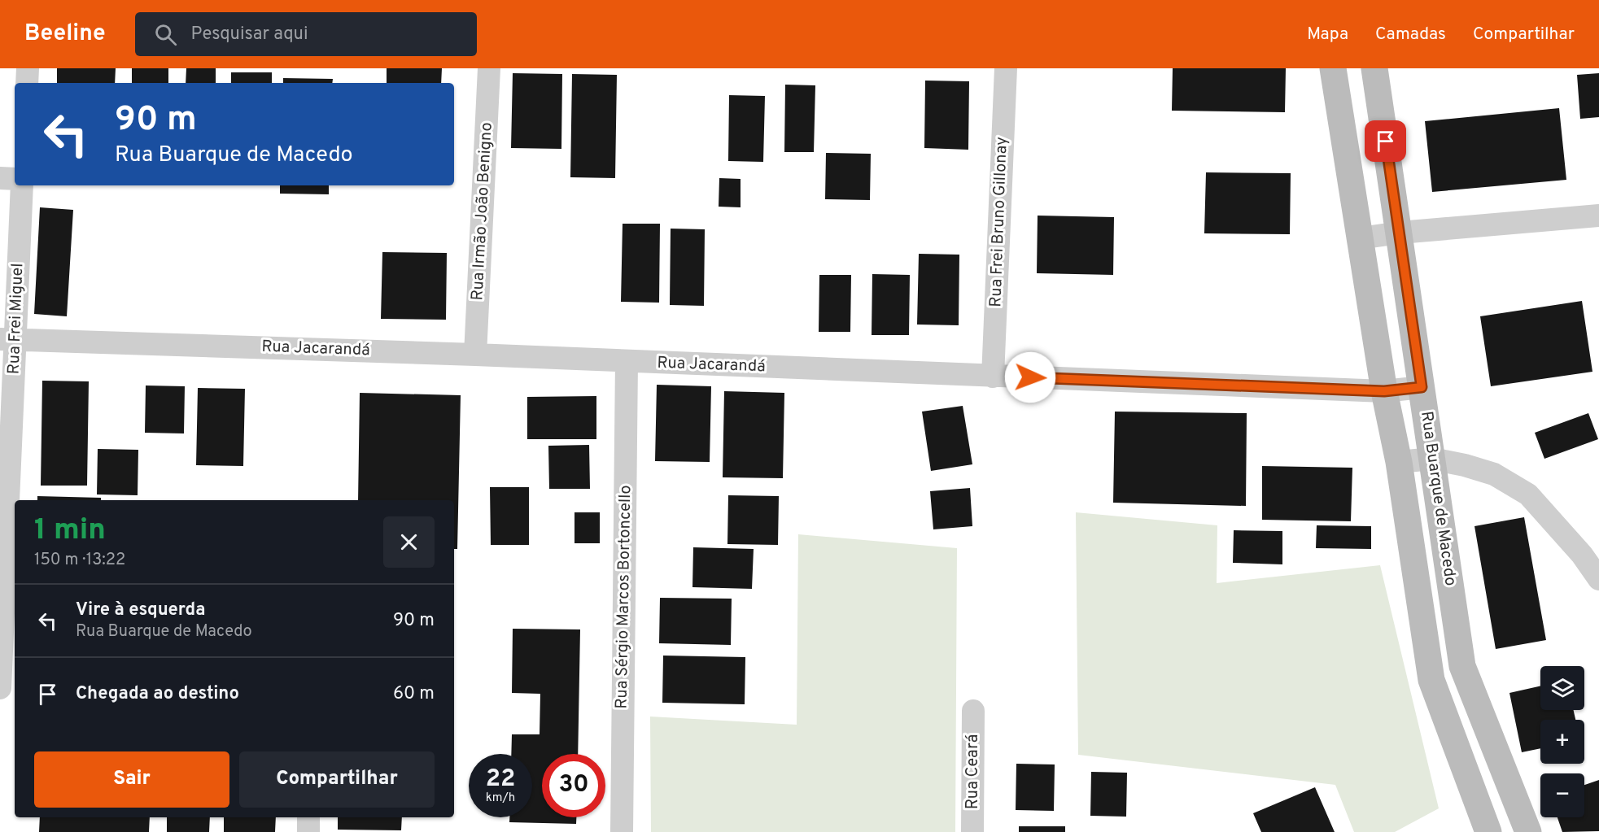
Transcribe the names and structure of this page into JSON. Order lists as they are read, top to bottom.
{
  "streets": {
    "main road": ["Rua Buarque de Macedo"],
    "street": [
      "Rua Irmão João Benigno",
      "Rua Frei Bruno Gillonay",
      "Rua Frei Miguel",
      "Rua Jacarandá",
      "Rua Sérgio Marcos Bortoncello",
      "Rua Ceará"
    ]
  },
  "crossings": [
    ["Rua Irmão João Benigno", "Rua Jacarandá"],
    ["Rua Frei Bruno Gillonay", "Rua Jacarandá"],
    ["Rua Frei Miguel", "Rua Jacarandá"],
    ["Rua Jacarandá", "Rua Buarque de Macedo"],
    ["Rua Jacarandá", "Rua Sérgio Marcos Bortoncello"]
  ],
  "page": {
    "header": "Beeline",
    "search": "Pesquisar aqui",
    "nav": ["Mapa", "Camadas", "Compartilhar"],
    "turn": ["90 m", "Rua Buarque de Macedo"],
    "heading": ["1 min", "150 m · 13:22"],
    "list": [
      {
        "name": "Vire à esquerda",
        "note": "Rua Buarque de Macedo",
        "value": "90 m"
      },
      {
        "name": "Chegada ao destino",
        "value": "60 m"
      }
    ],
    "map_buttons": ["+", "−"],
    "buttons": ["Sair", "Compartilhar"],
    "speed": "22 km/h",
    "limit": "30"
  }
}
